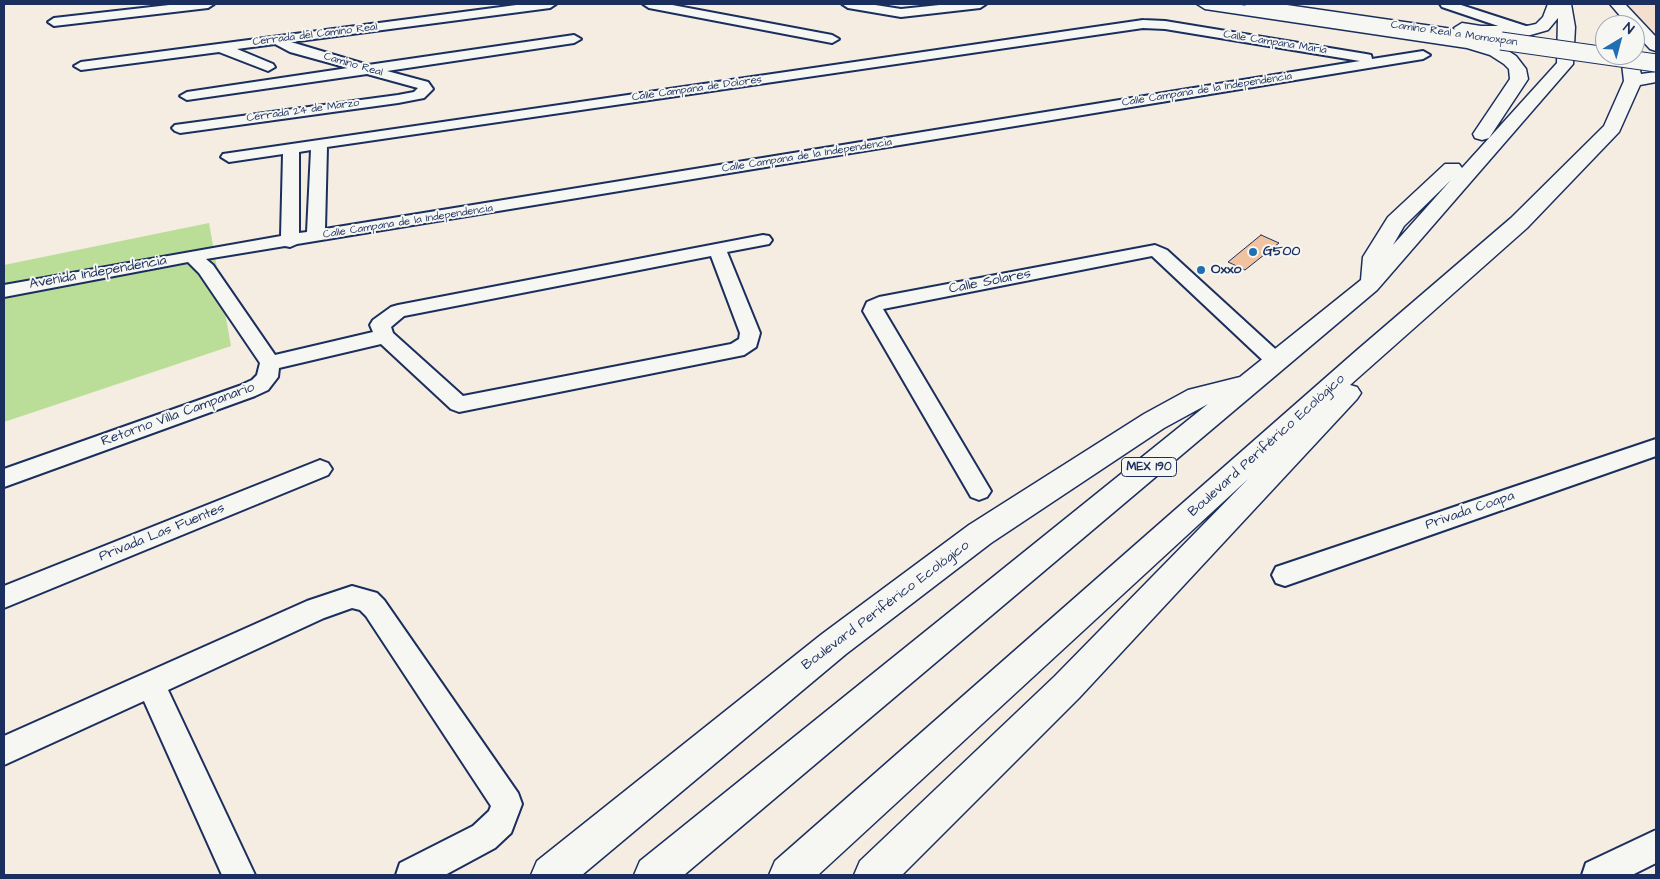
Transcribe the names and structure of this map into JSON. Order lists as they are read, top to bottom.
{
  "streets": {
    "main road": ["Camino Real a Momoxpan", "Boulevard Periférico Ecológico", "MEX 190"],
    "street": [
      "Cerrada del Camino Real",
      "Calle Campana María",
      "Camino Real",
      "Calle Campana de Dolores",
      "Calle Campana de la Independencia",
      "Cerrada 24 de Marzo",
      "Avenida Independencia",
      "Calle Solares",
      "Retorno Villa Campanario",
      "Privada Coapa",
      "Privada Las Fuentes"
    ]
  },
  "crossings": [
    ["Cerrada del Camino Real", "Camino Real"],
    ["Calle Campana María", "Calle Campana de Dolores"],
    ["Calle Campana María", "Calle Campana de la Independencia"],
    ["Camino Real", "Cerrada 24 de Marzo"],
    ["Calle Campana de la Independencia", "Avenida Independencia"],
    ["Calle Solares", "Boulevard Periférico Ecológico"]
  ],
  "places": ["G500", "Oxxo"],
  "north": "top right"
}
